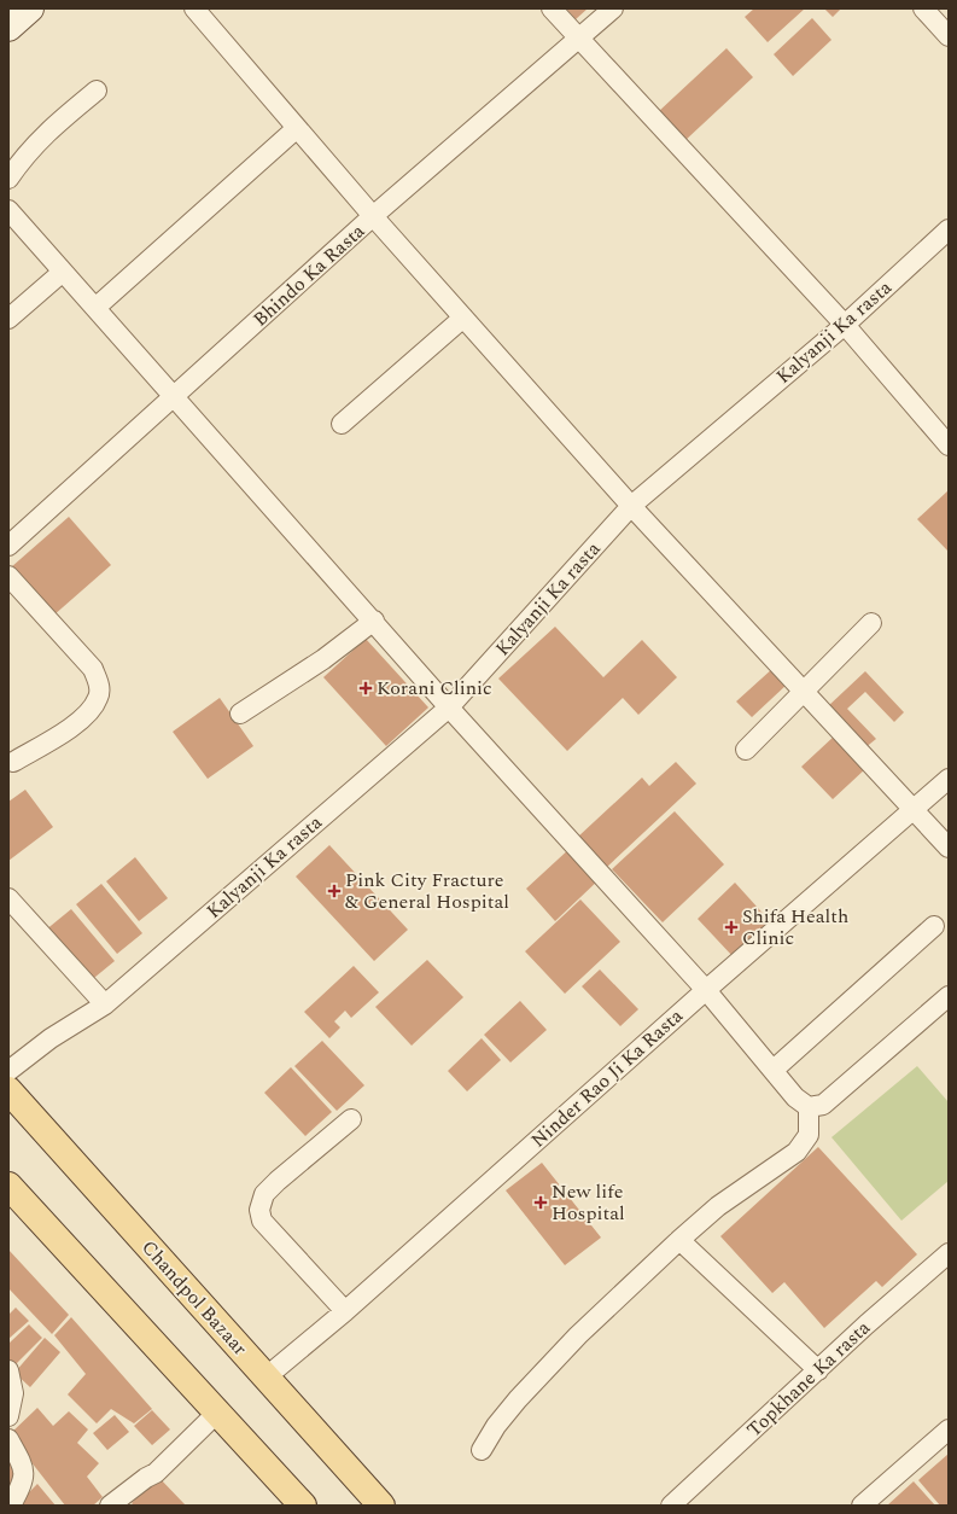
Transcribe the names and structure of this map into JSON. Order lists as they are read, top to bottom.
{
  "streets": {
    "main road": ["Chandpol Bazaar"],
    "street": [
      "Bhindo Ka Rasta",
      "Kalyanji Ka rasta",
      "Ninder Rao Ji Ka Rasta",
      "Topkhane Ka rasta"
    ]
  },
  "crossings": [
    ["Ninder Rao Ji Ka Rasta", "Chandpol Bazaar"]
  ],
  "places": {
    "health": [
      "Korani Clinic",
      "Pink City Fracture & General Hospital",
      "Shifa Health Clinic",
      "New life Hospital"
    ]
  }
}
